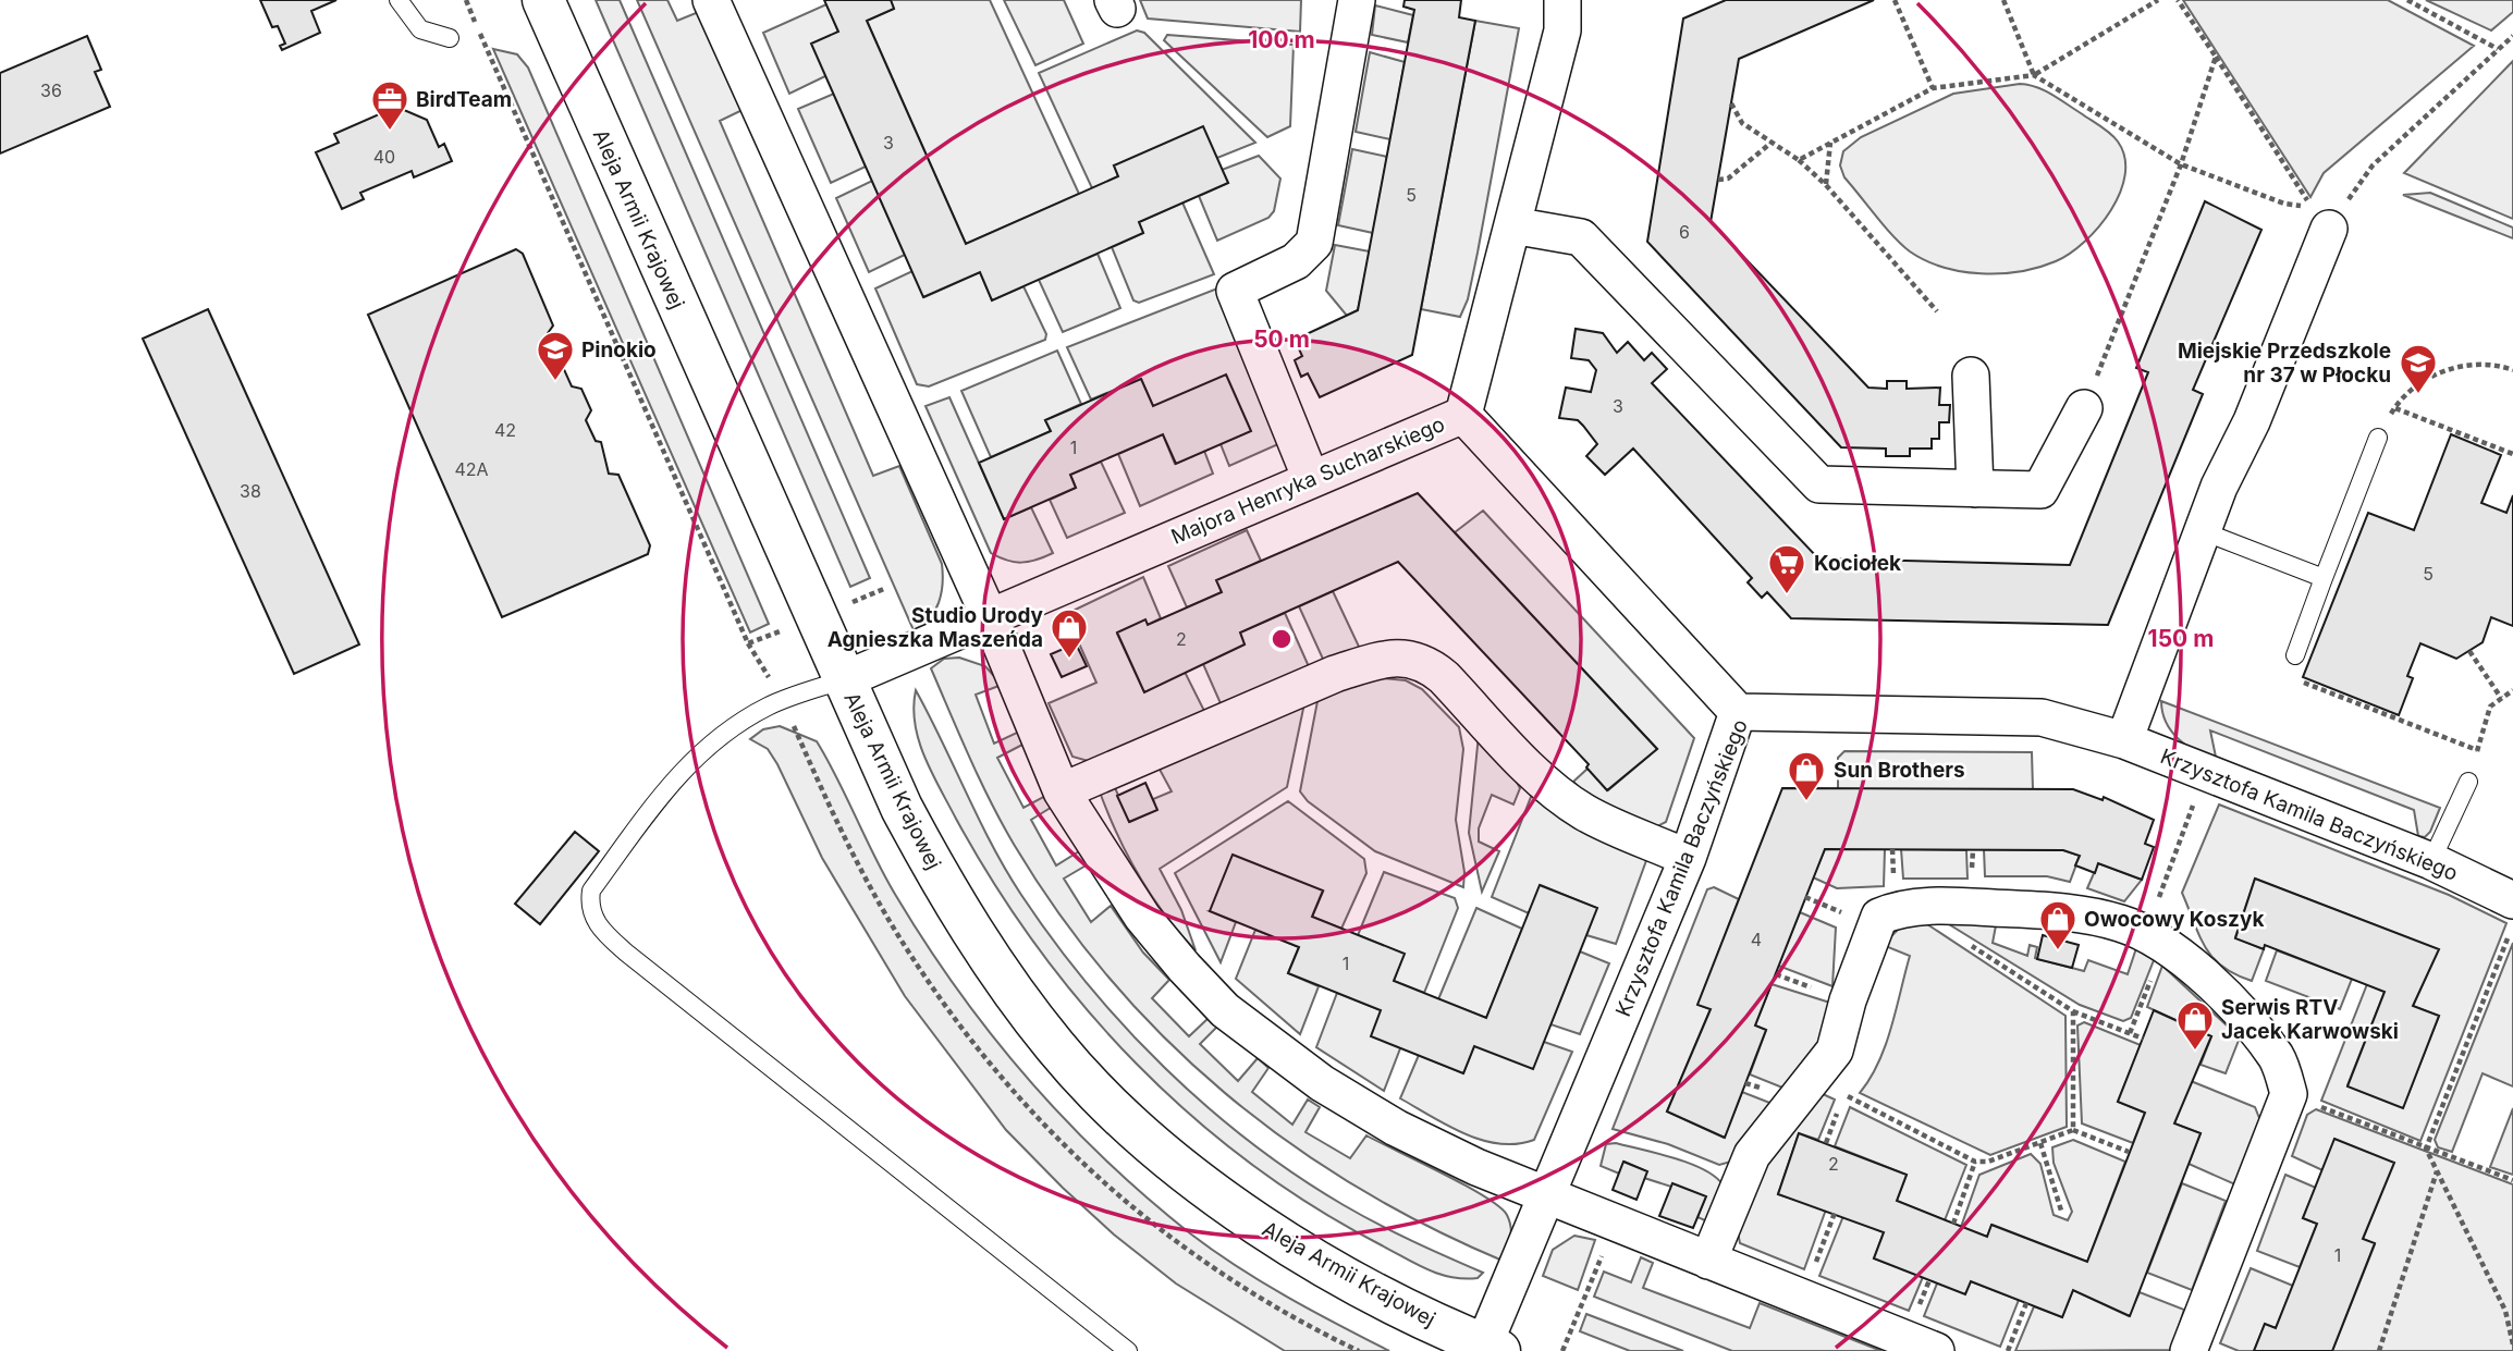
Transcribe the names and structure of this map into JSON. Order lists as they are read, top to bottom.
{
  "streets": {
    "street": ["Aleja Armii Krajowej", "Majora Henryka Sucharskiego", "Krzysztofa Kamila Baczyńskiego"]
  },
  "crossings": [
    ["Aleja Armii Krajowej", "Majora Henryka Sucharskiego"],
    ["Aleja Armii Krajowej", "Krzysztofa Kamila Baczyńskiego"]
  ],
  "places": {
    "office": ["BirdTeam"],
    "school or university": ["Pinokio", "Miejskie Przedszkole nr 37 w Płocku"],
    "supermarket": ["Kociołek"],
    "shop": [
      "Studio Urody Agnieszka Maszeńda",
      "Sun Brothers",
      "Owocowy Koszyk",
      "Serwis RTV Jacek Karwowski"
    ]
  },
  "house_numbers": [
    "36",
    "3",
    "40",
    "5",
    "6",
    "3",
    "42",
    "1",
    "42A",
    "38",
    "5",
    "2",
    "4",
    "1",
    "2",
    "1"
  ],
  "rings": ["100 m", "50 m", "150 m"]
}
